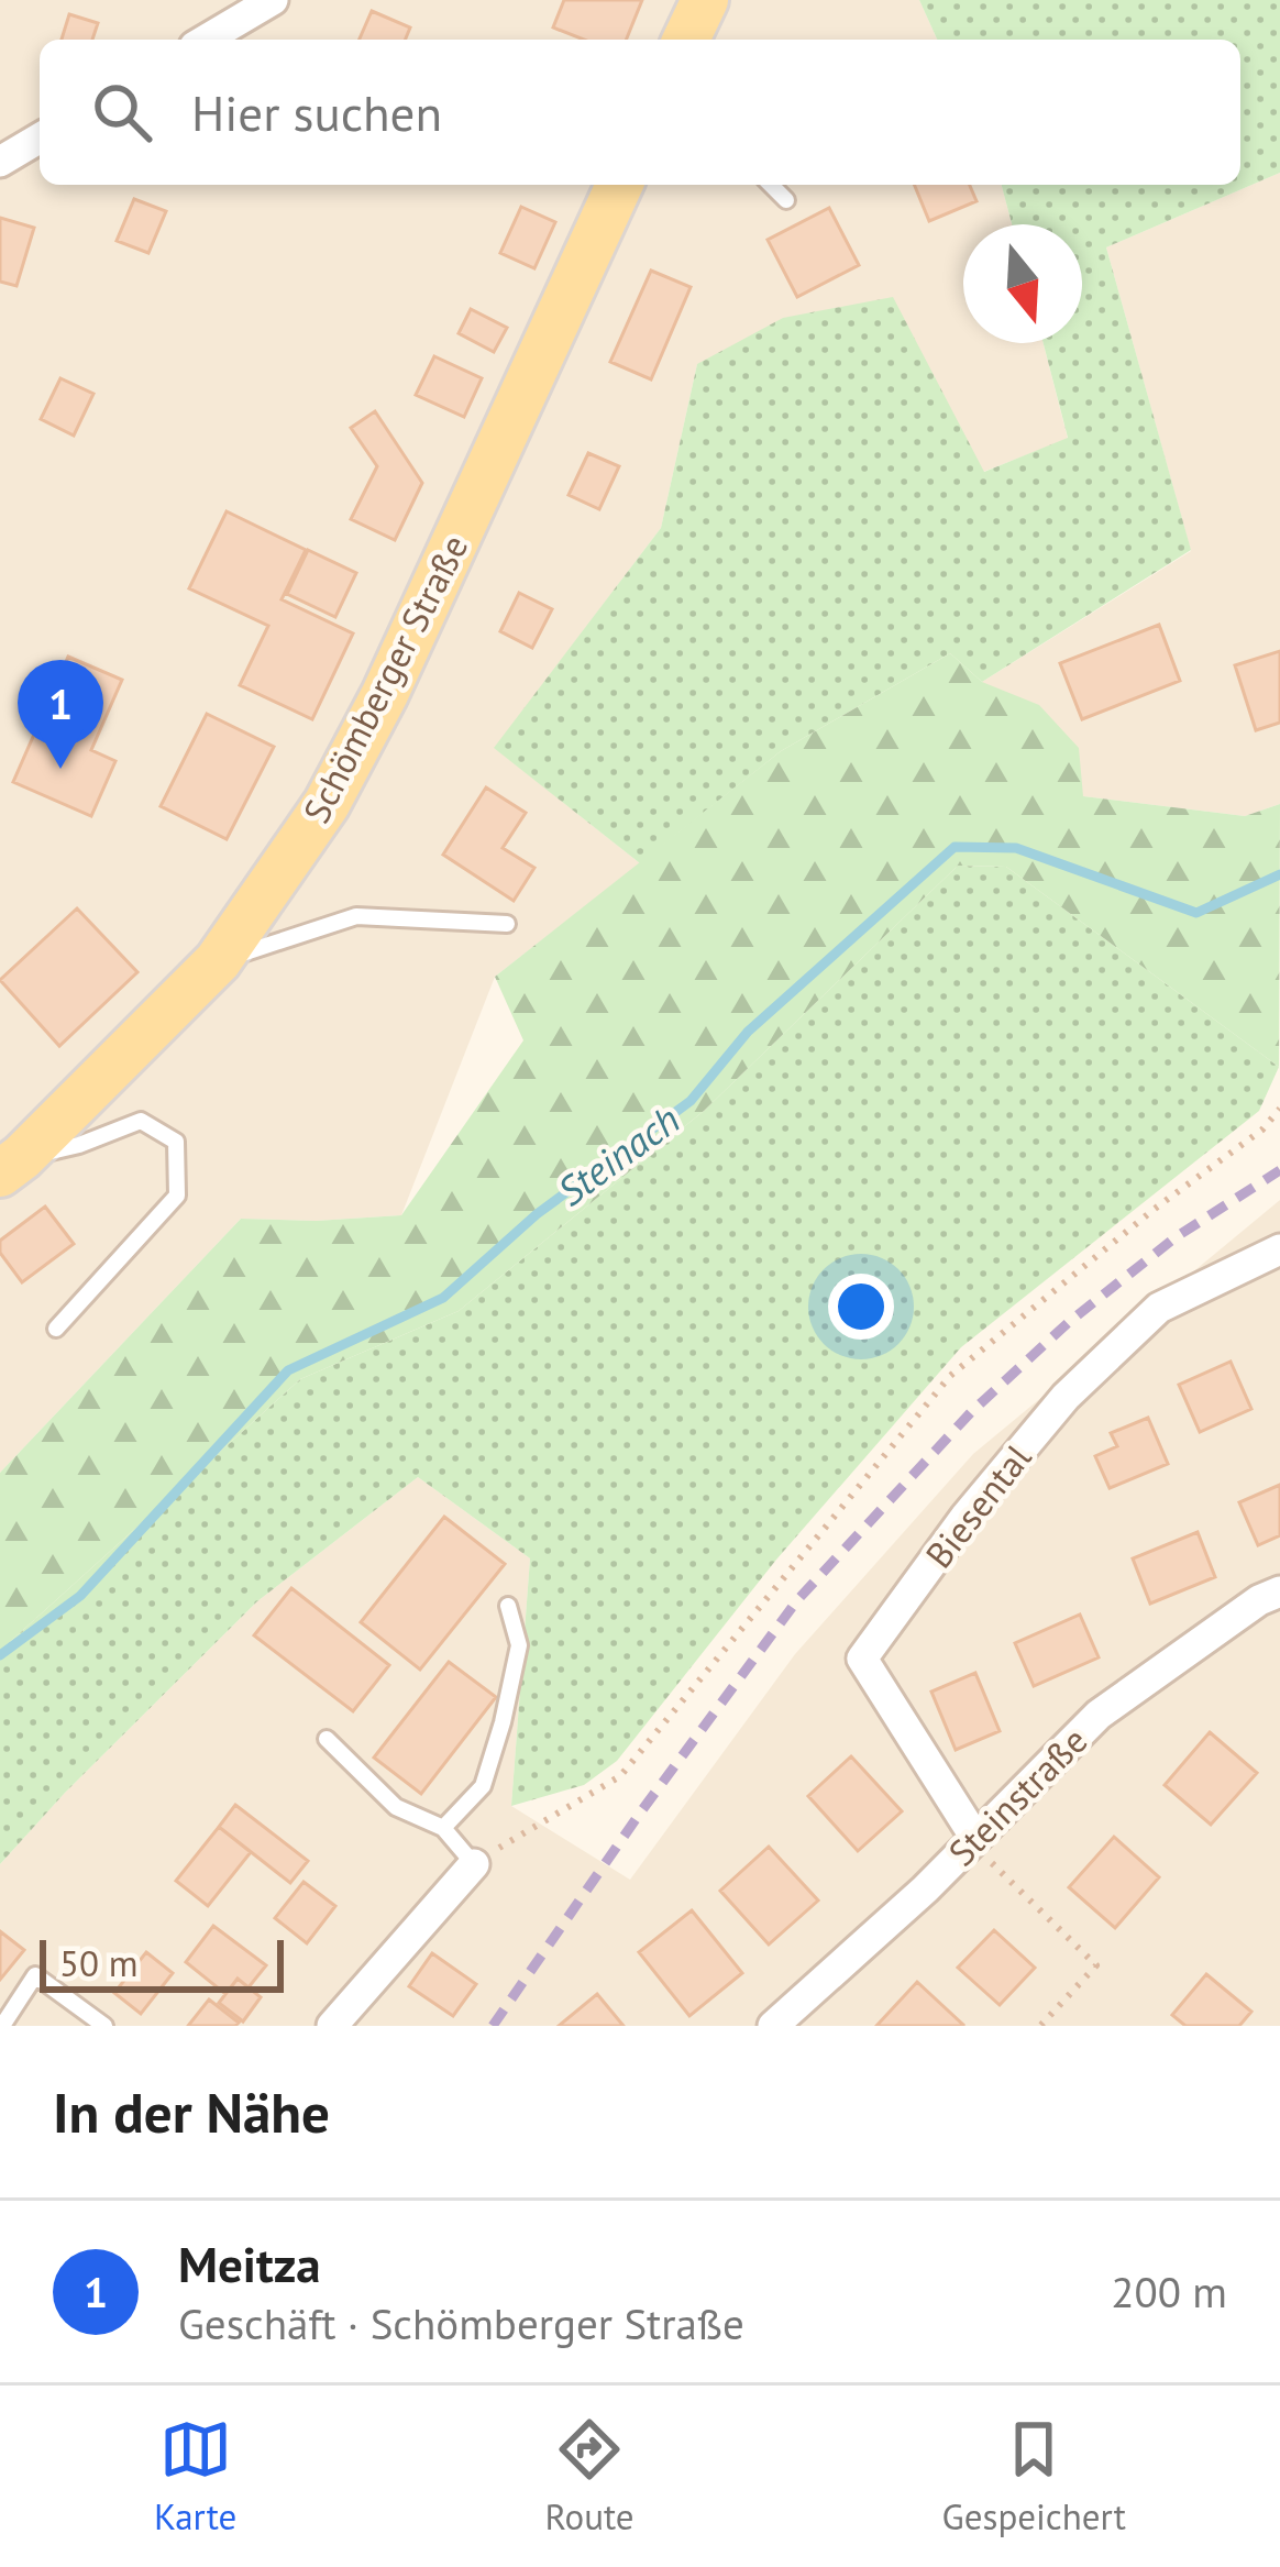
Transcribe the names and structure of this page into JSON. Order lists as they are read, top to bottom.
{
  "streets": {
    "main road": ["Schömberger Straße"],
    "street": ["Biesental", "Steinstraße"]
  },
  "crossings": [
    ["Biesental", "Steinstraße"]
  ],
  "water": ["Steinach"],
  "scale_bar": "50 m",
  "north": "bottom",
  "page": {
    "search": "Hier suchen",
    "pins": "1",
    "scale": "50 m",
    "heading": "In der Nähe",
    "list": [
      {
        "mark": "1",
        "name": "Meitza",
        "note": "Geschäft · Schömberger Straße",
        "value": "200 m"
      }
    ],
    "nav": ["Karte", "Route", "Gespeichert"]
  }
}
